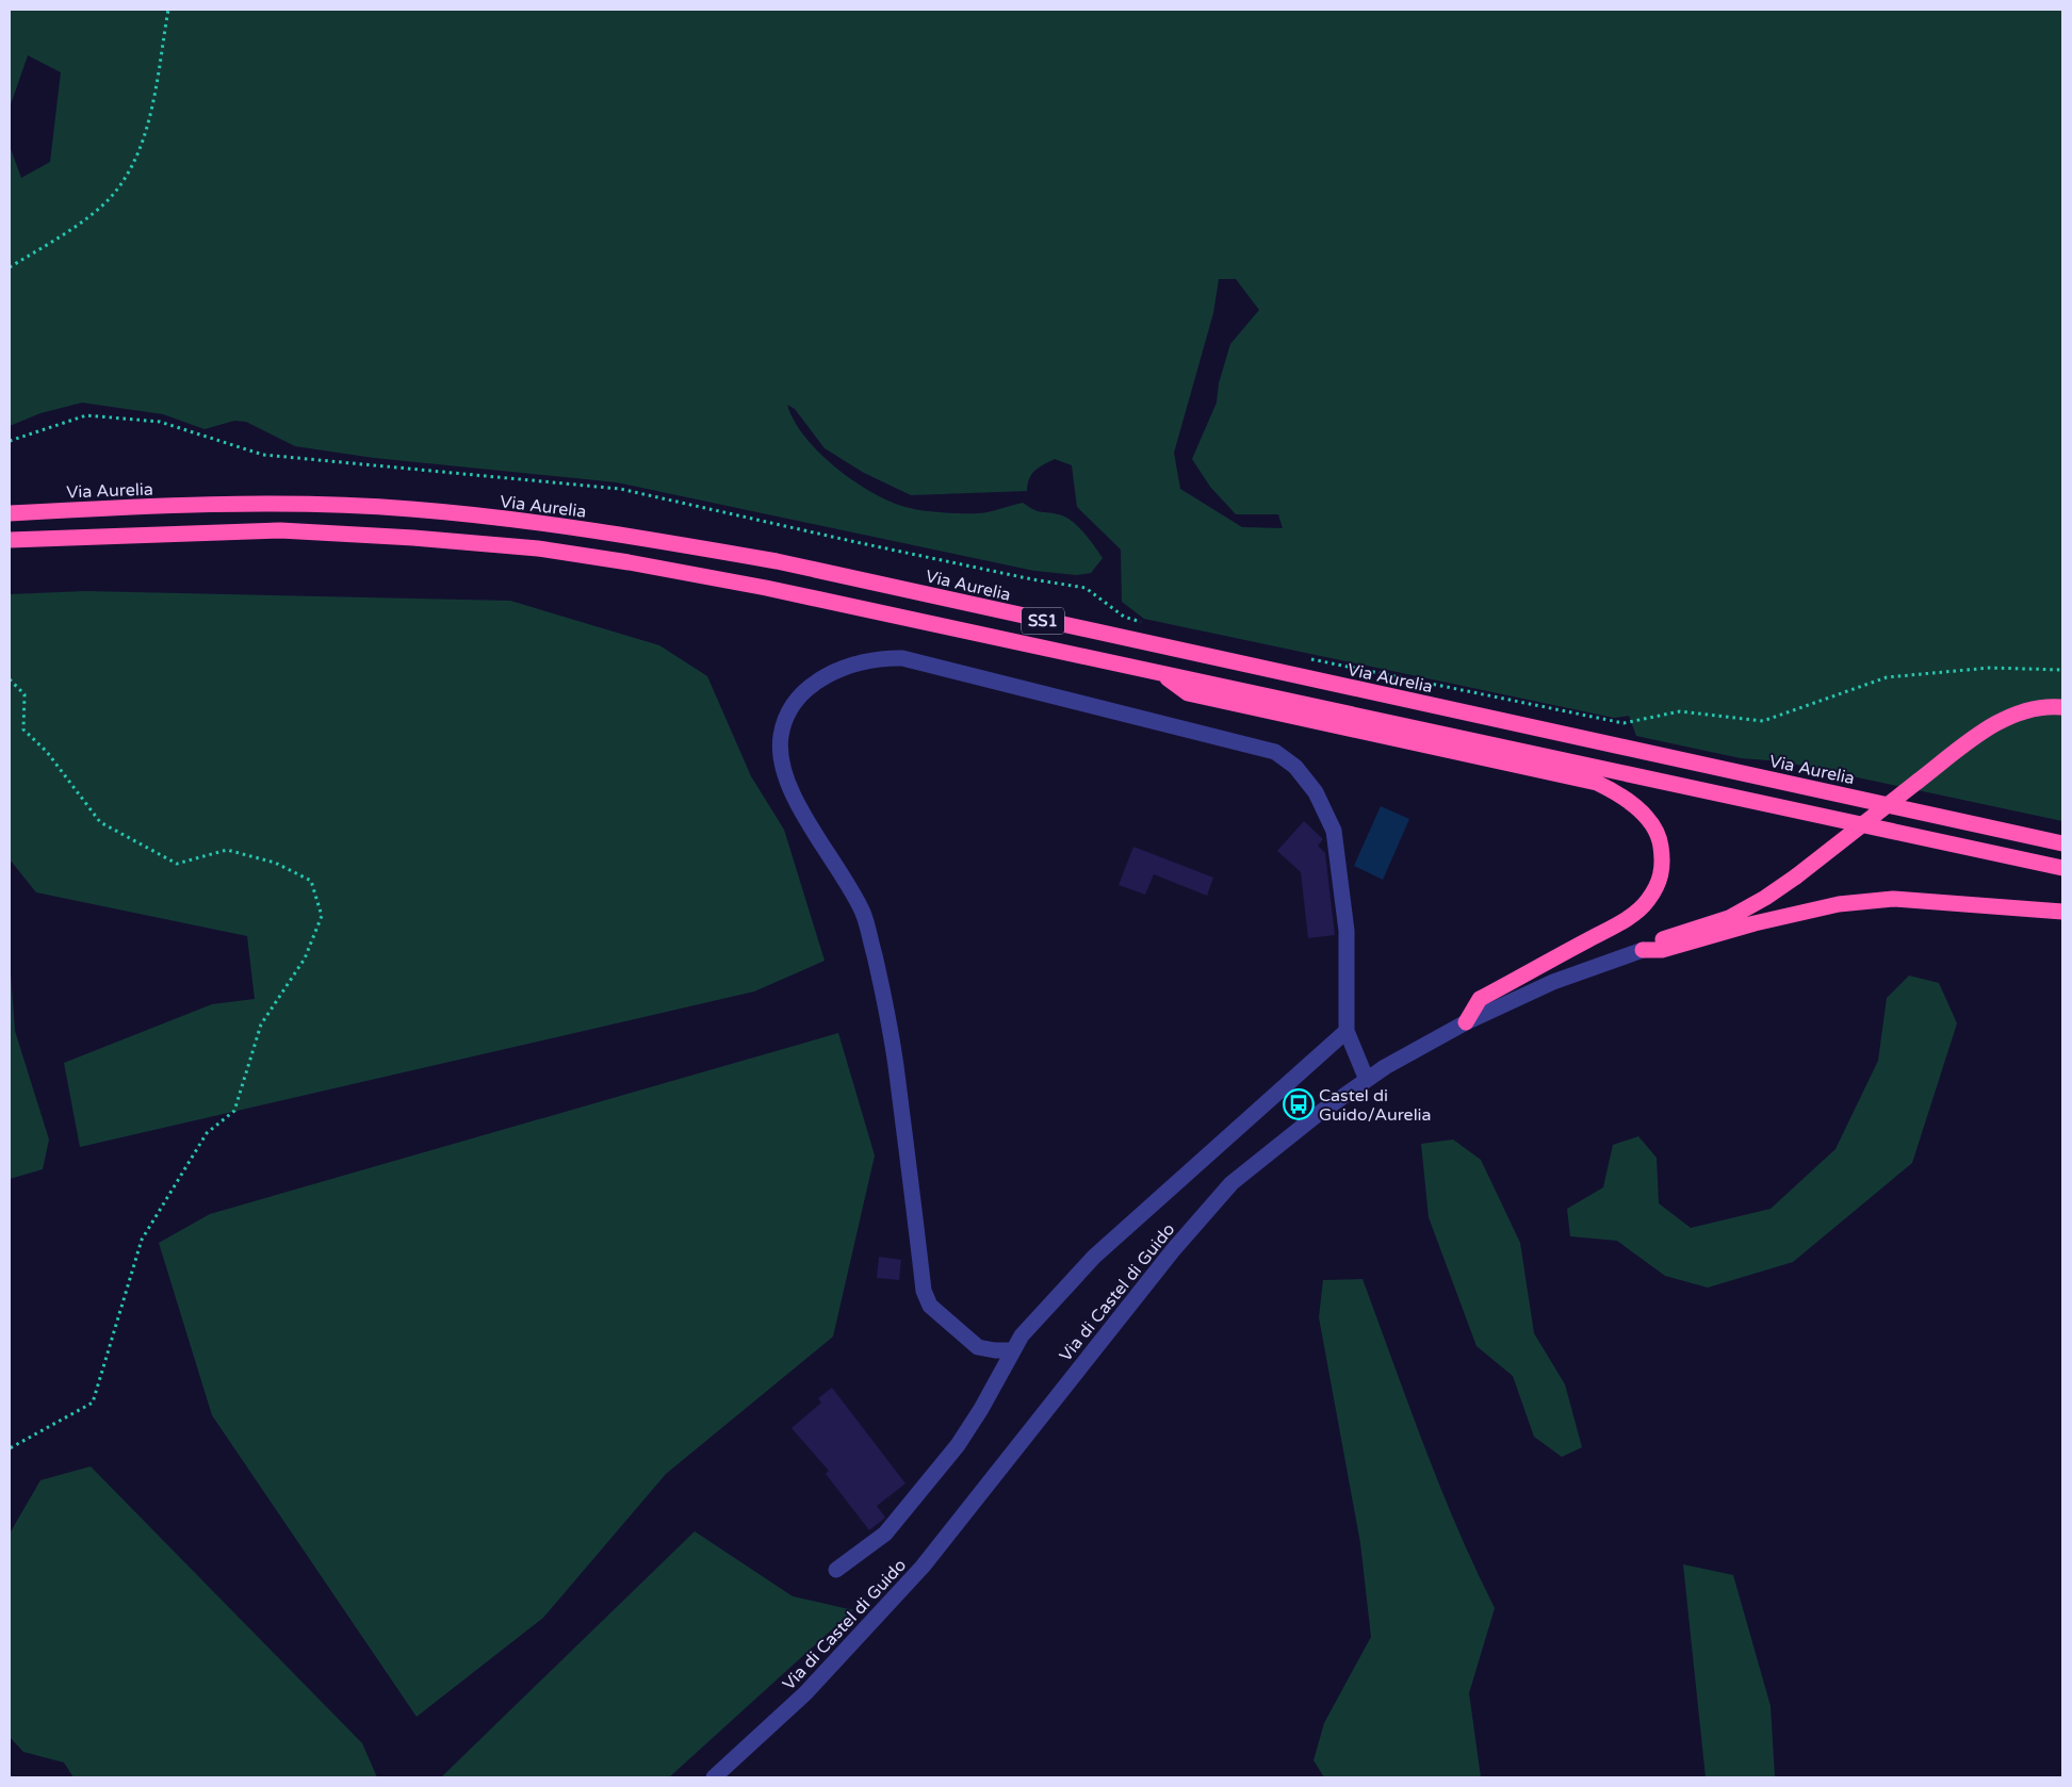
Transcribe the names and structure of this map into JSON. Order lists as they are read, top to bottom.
{
  "streets": {
    "highway": ["Via Aurelia", "SS1"],
    "street": ["Via di Castel di Guido"]
  },
  "places": {
    "bus stop": ["Castel di Guido/Aurelia"]
  }
}
